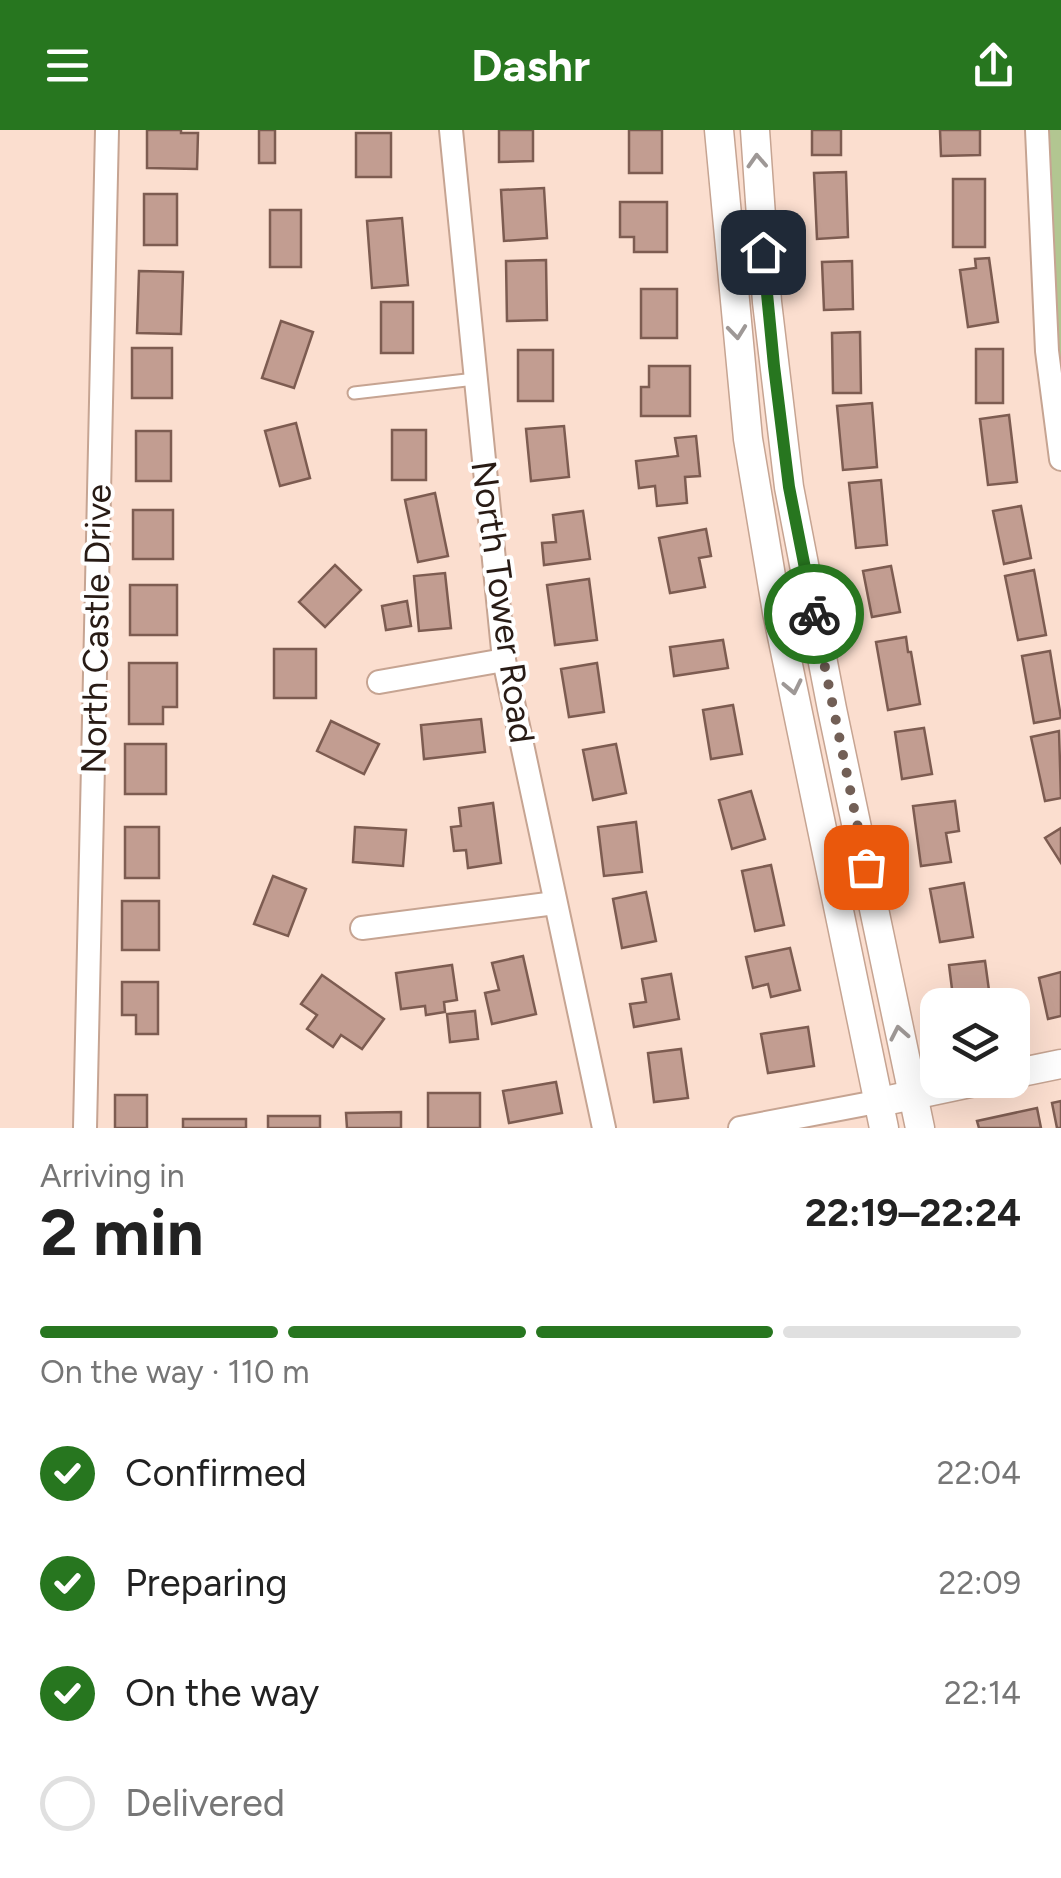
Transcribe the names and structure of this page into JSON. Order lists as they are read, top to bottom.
{
  "streets": {
    "street": ["North Tower Road", "North Castle Drive"]
  },
  "page": {
    "header": "Dashr",
    "heading": ["2 min", "Arriving in", "22:19–22:24"],
    "bar": "On the way · 110 m",
    "list": [
      ["Confirmed", "22:04"],
      ["Preparing", "22:09"],
      ["On the way", "22:14"],
      "Delivered"
    ]
  }
}
